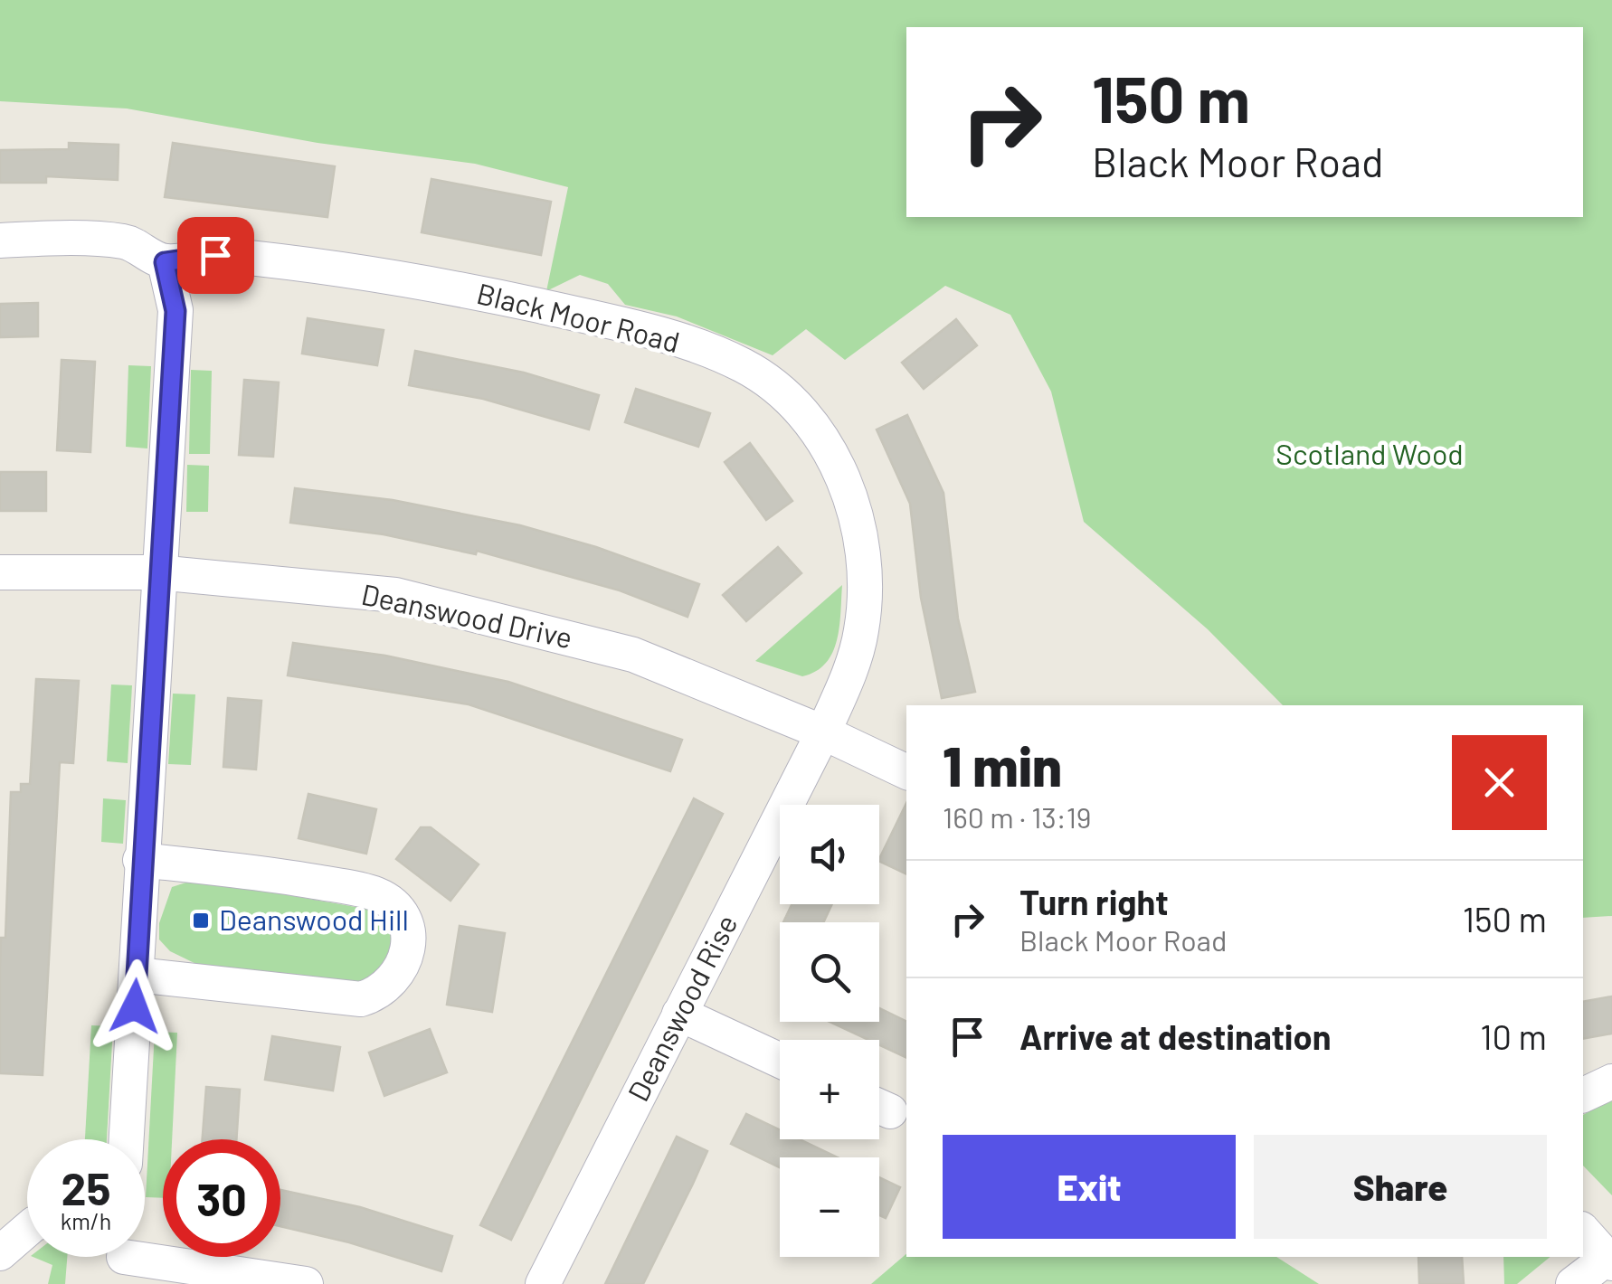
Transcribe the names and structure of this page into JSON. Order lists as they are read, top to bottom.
{
  "streets": {
    "street": ["Black Moor Road", "Deanswood Drive", "Deanswood Rise"]
  },
  "crossings": [
    ["Black Moor Road", "Deanswood Drive"],
    ["Black Moor Road", "Deanswood Rise"],
    ["Deanswood Drive", "Deanswood Rise"]
  ],
  "parks": ["Scotland Wood"],
  "places": {
    "transit": ["Deanswood Hill"]
  },
  "page": {
    "turn": ["150 m", "Black Moor Road"],
    "heading": ["1 min", "160 m · 13:19"],
    "map_buttons": ["+", "−"],
    "list": [
      {
        "name": "Turn right",
        "note": "Black Moor Road",
        "value": "150 m"
      },
      {
        "name": "Arrive at destination",
        "value": "10 m"
      }
    ],
    "buttons": ["Exit", "Share"],
    "speed": "25 km/h",
    "limit": "30"
  }
}
